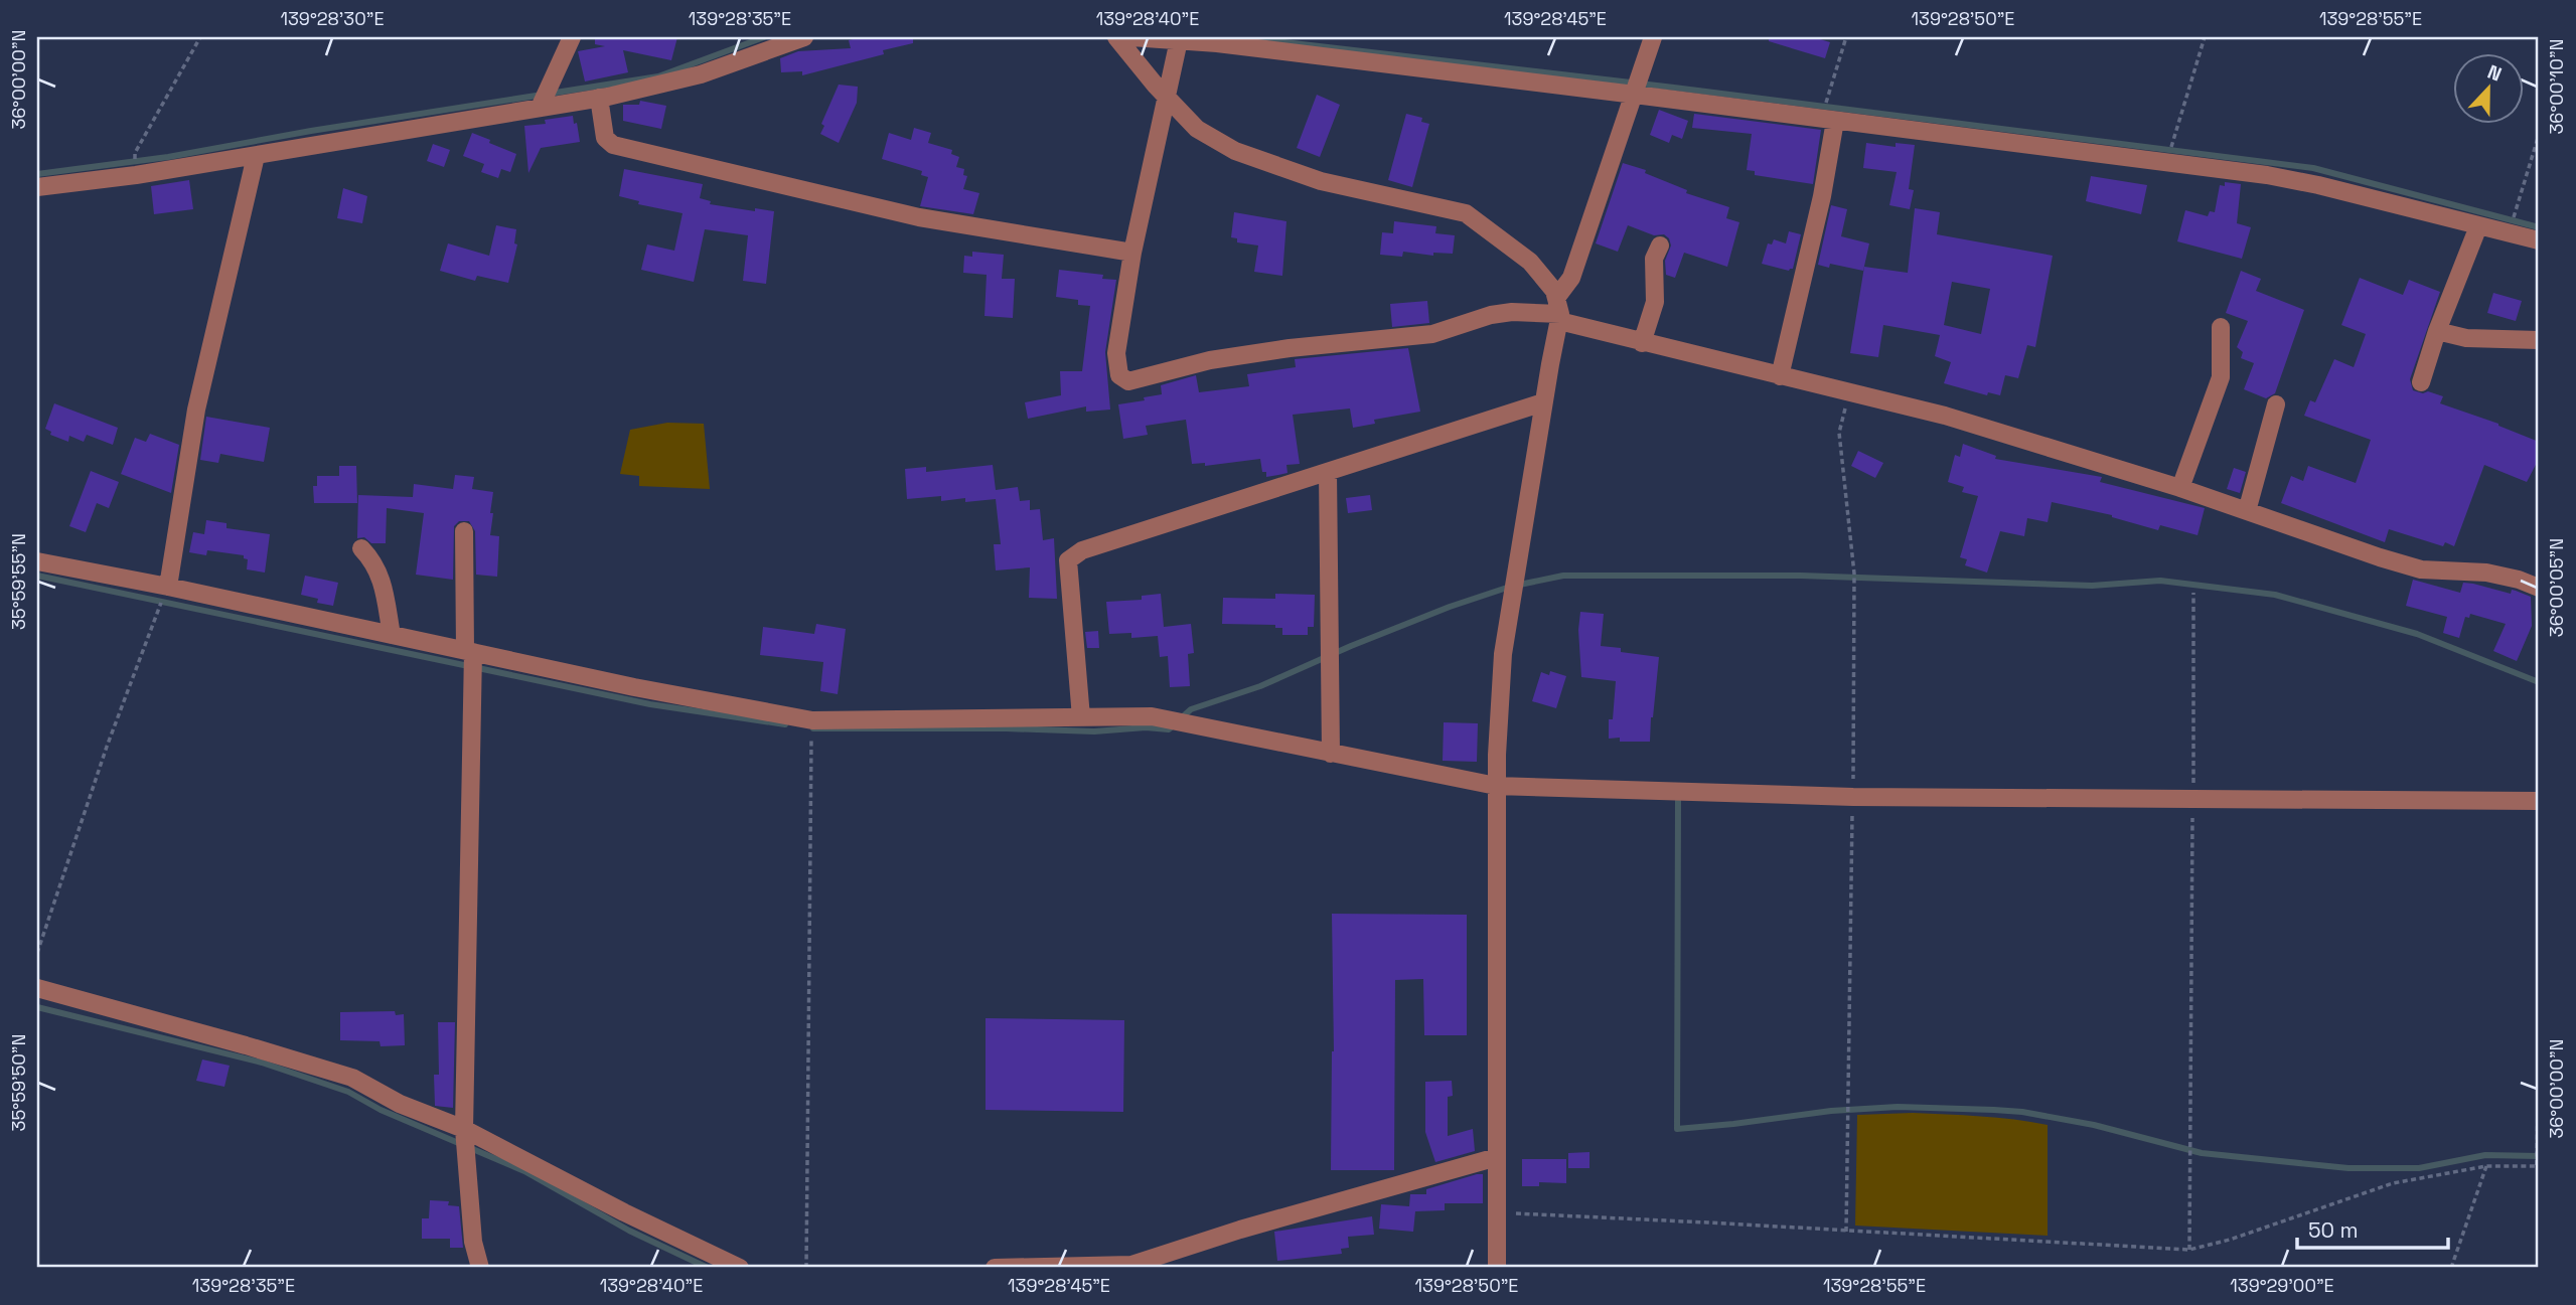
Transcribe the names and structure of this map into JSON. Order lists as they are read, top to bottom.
{
  "scale_bar": "50 m",
  "north": "top",
  "coordinates": [
    "139°28'30\"E",
    "139°28'35\"E",
    "139°28'40\"E",
    "139°28'45\"E",
    "139°28'50\"E",
    "139°28'55\"E",
    "36°00'00\"N",
    "36°00'10\"N",
    "35°59'55\"N",
    "36°00'05\"N",
    "35°59'50\"N",
    "139°29'00\"E"
  ]
}
